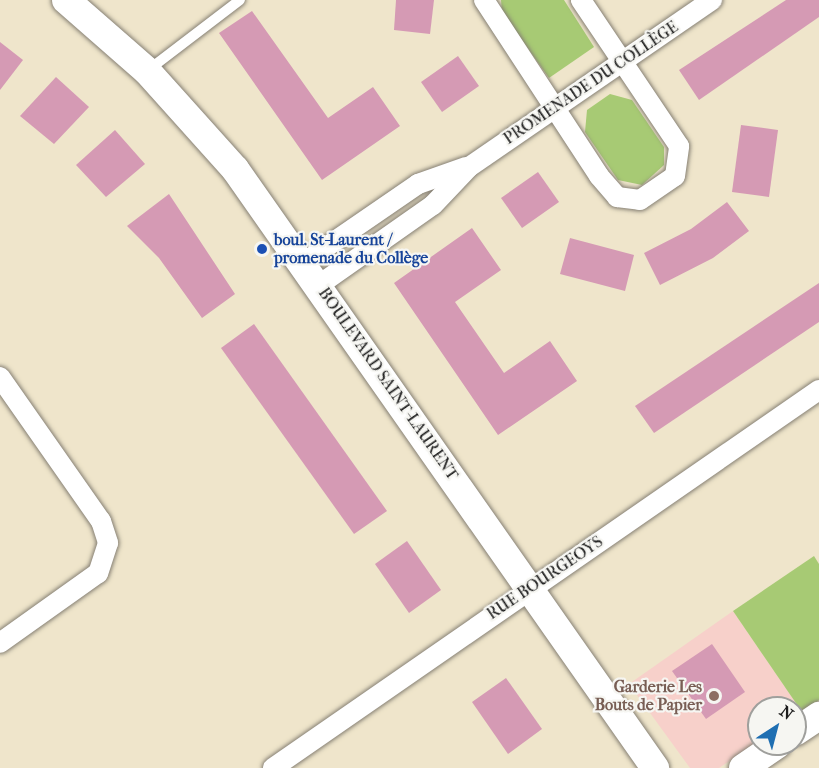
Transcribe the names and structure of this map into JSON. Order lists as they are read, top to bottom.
{
  "streets": {
    "street": ["PROMENADE DU COLLÈGE", "BOULEVARD SAINT-LAURENT", "RUE BOURGEOYS"]
  },
  "crossings": [
    ["PROMENADE DU COLLÈGE", "BOULEVARD SAINT-LAURENT"],
    ["BOULEVARD SAINT-LAURENT", "RUE BOURGEOYS"]
  ],
  "places": ["boul. St-Laurent / promenade du Collège", "Garderie Les Bouts de Papier"],
  "north": "top right"
}
